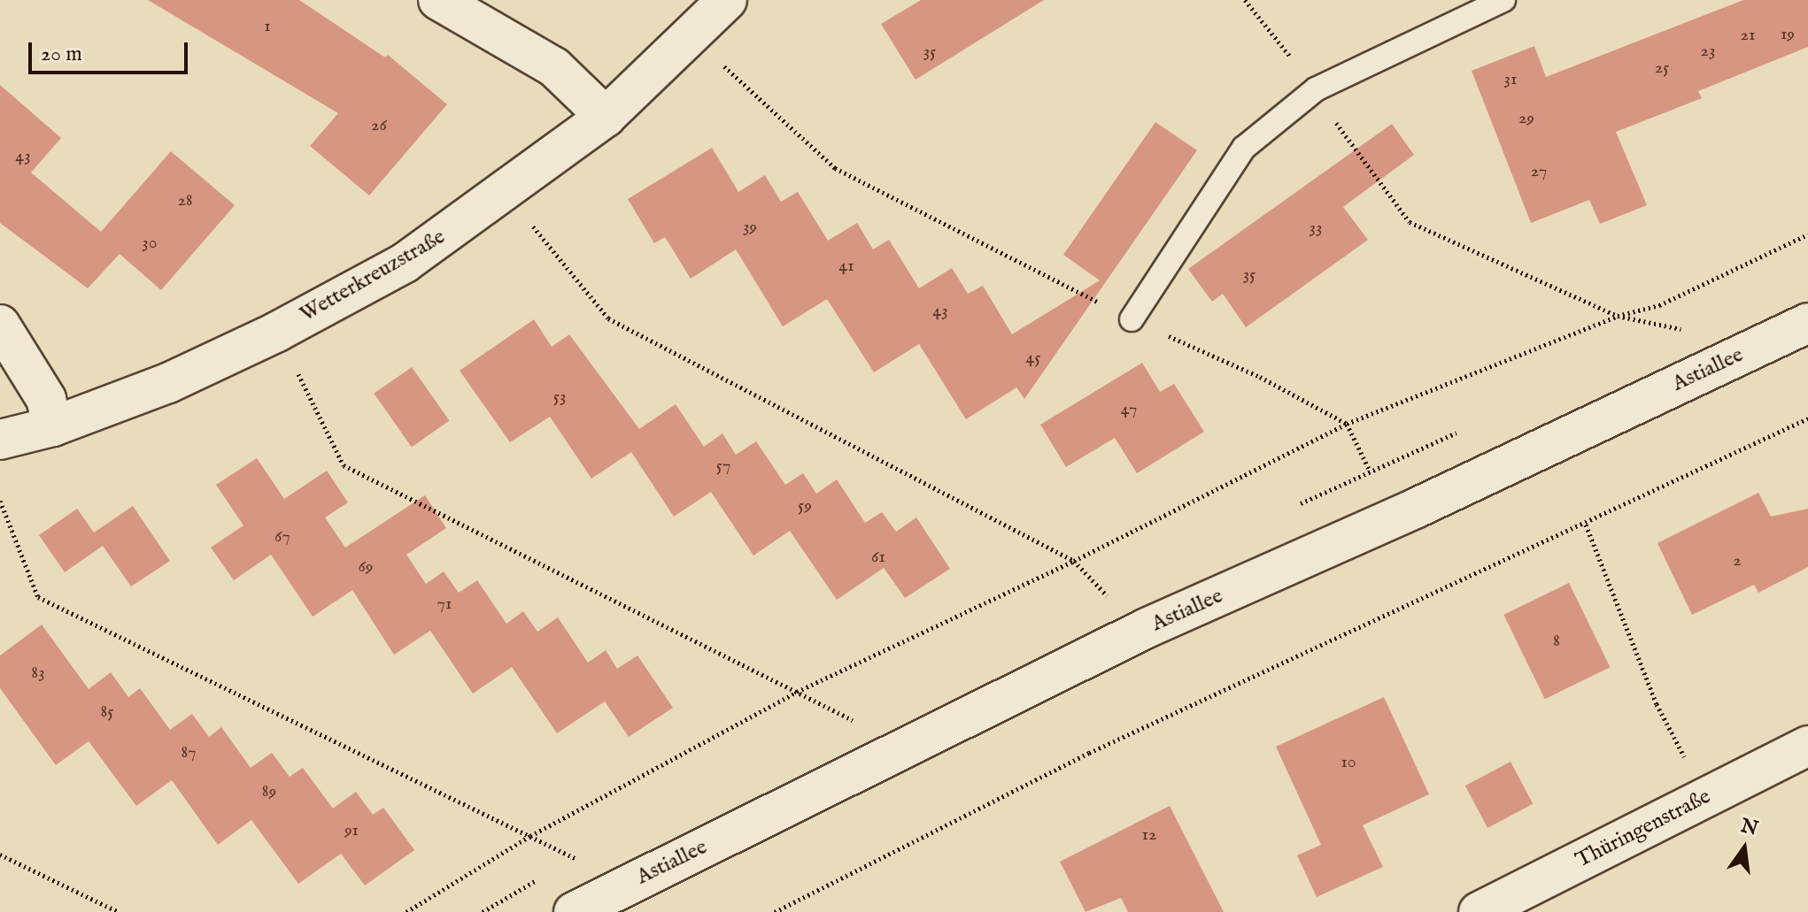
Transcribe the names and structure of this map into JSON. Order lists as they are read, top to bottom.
{
  "streets": {
    "street": ["Wetterkreuzstraße", "Astiallee", "Thüringenstraße"]
  },
  "house_numbers": [
    "1",
    "19",
    "21",
    "23",
    "35",
    "25",
    "31",
    "29",
    "26",
    "43",
    "27",
    "28",
    "39",
    "33",
    "30",
    "41",
    "35",
    "43",
    "45",
    "53",
    "47",
    "57",
    "59",
    "67",
    "61",
    "2",
    "69",
    "71",
    "8",
    "83",
    "85",
    "87",
    "10",
    "89",
    "91",
    "12"
  ],
  "scale_bar": "20 m",
  "north": "top"
}
